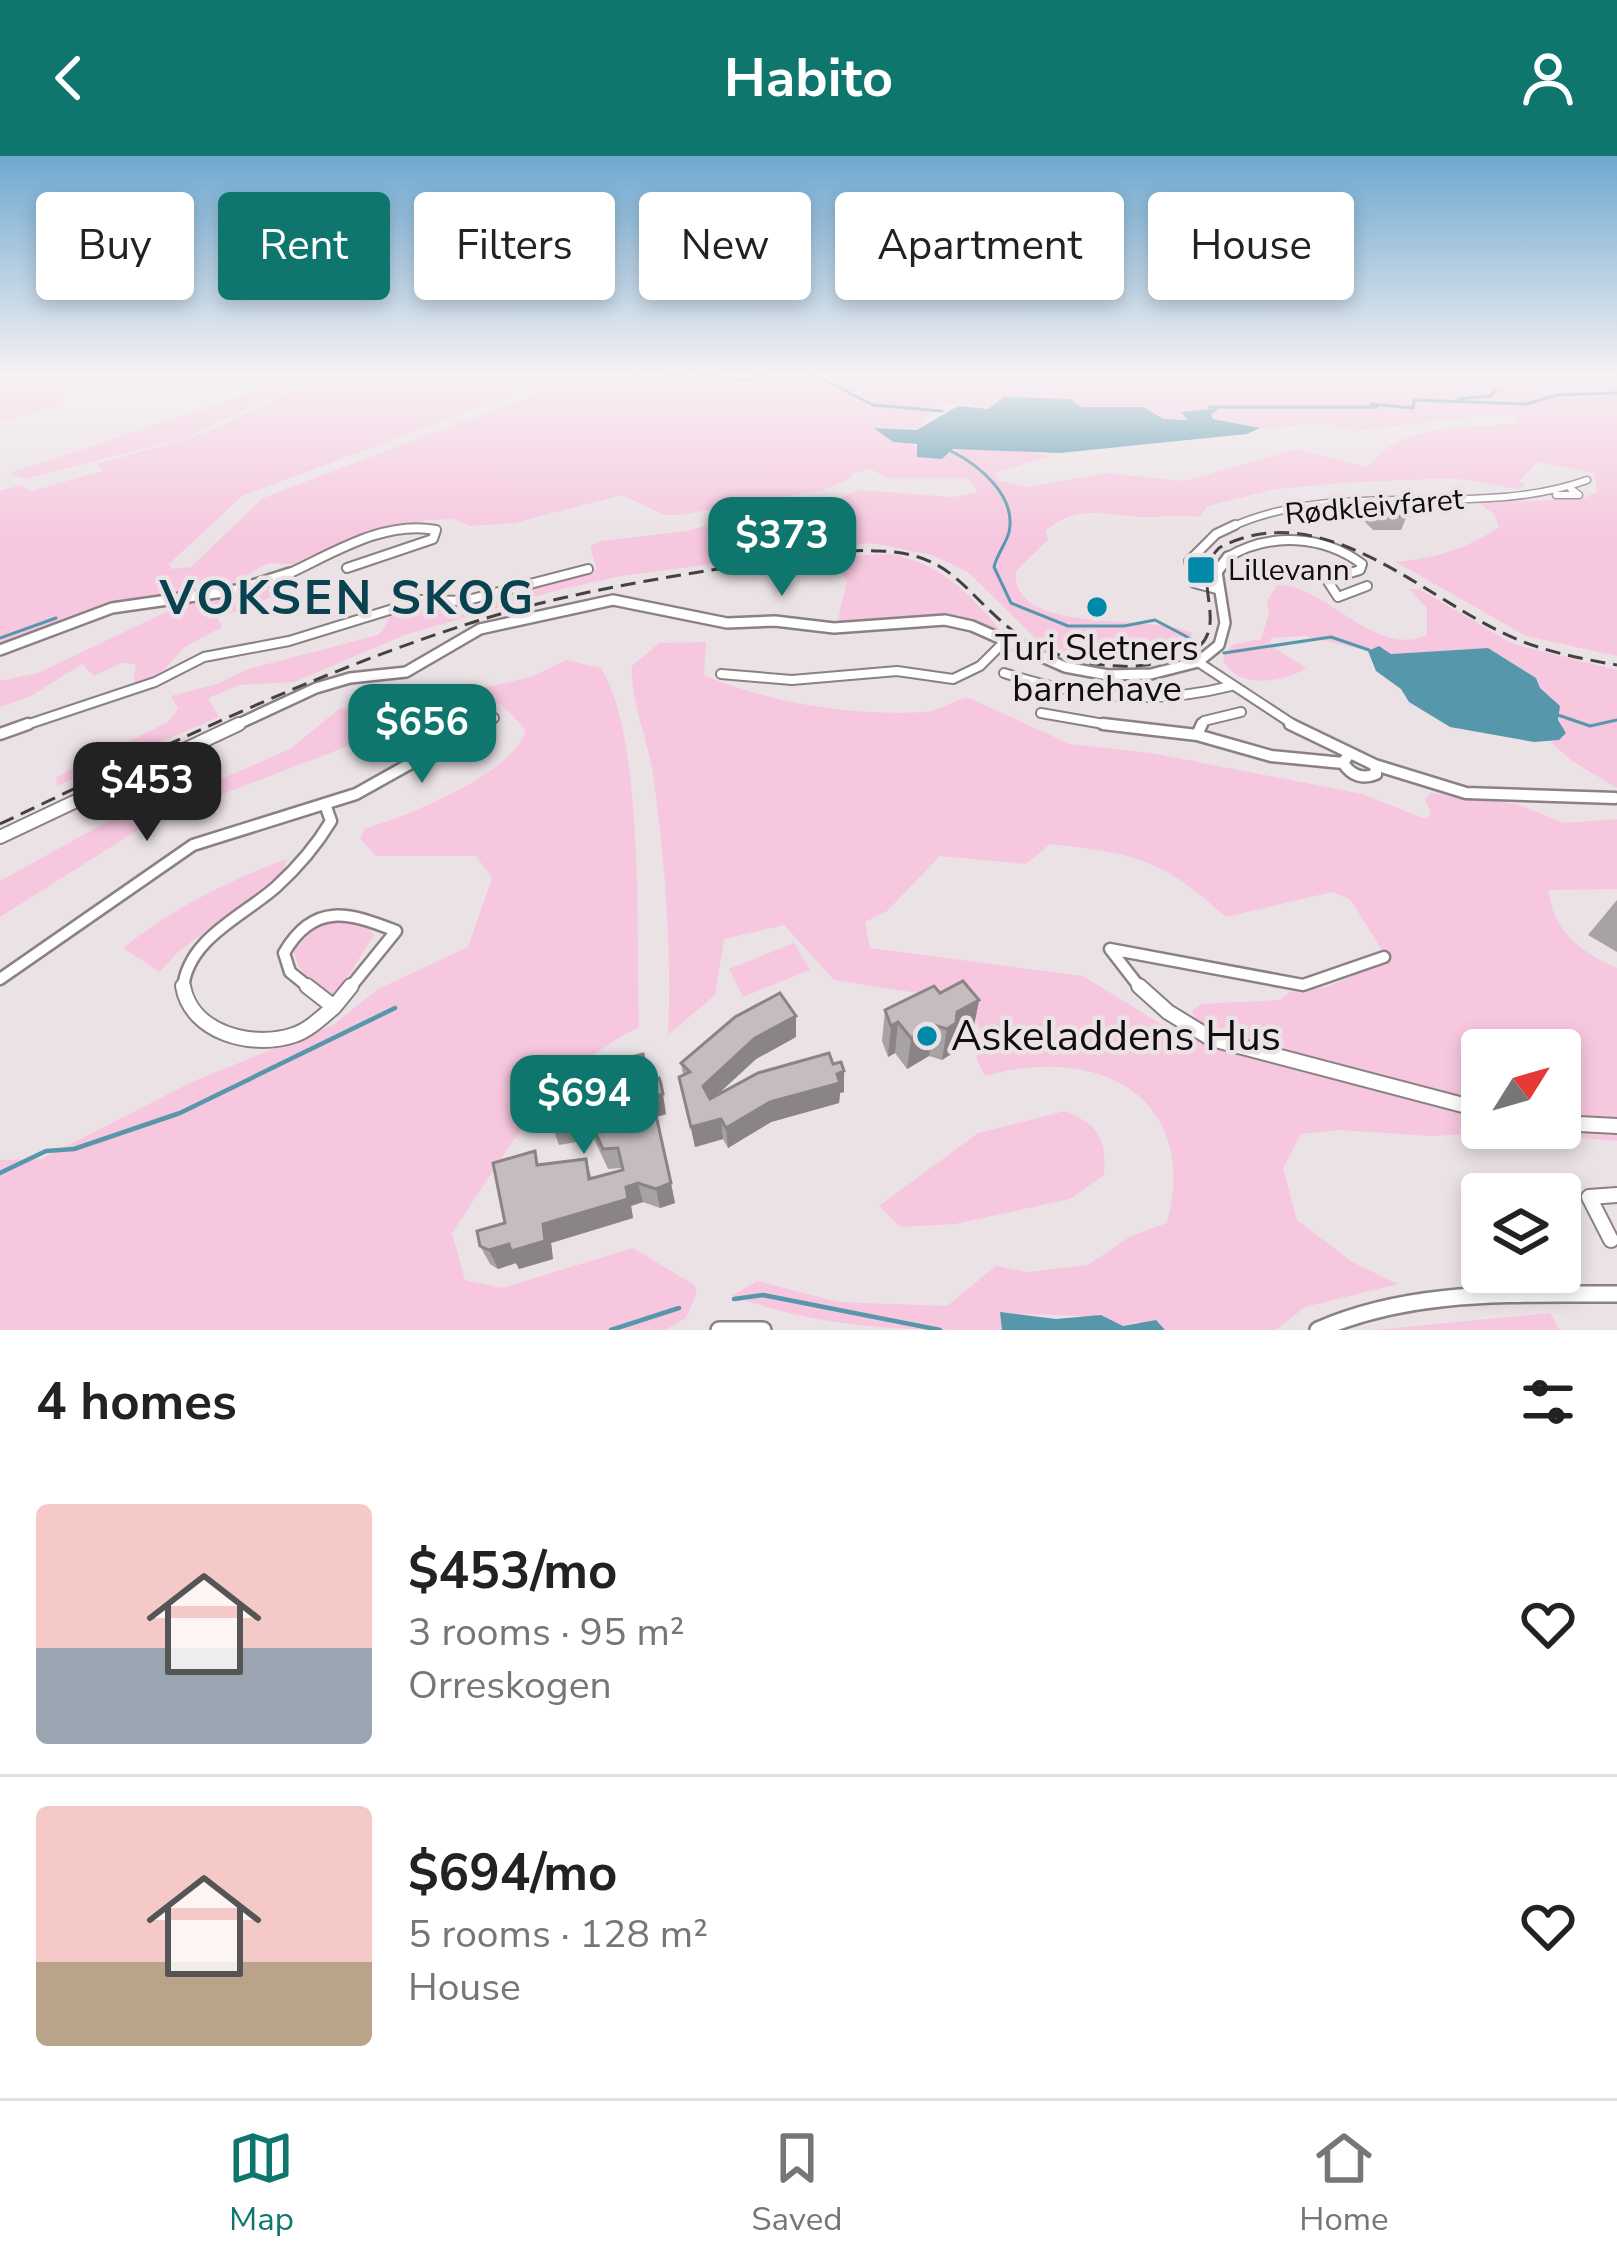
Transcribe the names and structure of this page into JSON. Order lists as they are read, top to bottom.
{
  "streets": {
    "street": ["Rødkleivfaret"]
  },
  "districts": ["VOKSEN SKOG"],
  "places": {
    "transit": ["Lillevann"],
    "other": ["Turi Sletners barnehave", "Askeladdens Hus"]
  },
  "north": "top right",
  "page": {
    "header": "Habito",
    "chip": [
      "Buy",
      "Rent",
      "Filters",
      "New",
      "Apartment",
      "House"
    ],
    "price": [
      "$373",
      "$656",
      "$453",
      "$694"
    ],
    "heading": "4 homes",
    "list": [
      {
        "name": "$453/mo",
        "note": "3 rooms · 95 m² · Orreskogen"
      },
      {
        "name": "$694/mo",
        "note": "5 rooms · 128 m² · House"
      }
    ],
    "tabs": ["Map", "Saved", "Home"]
  }
}
